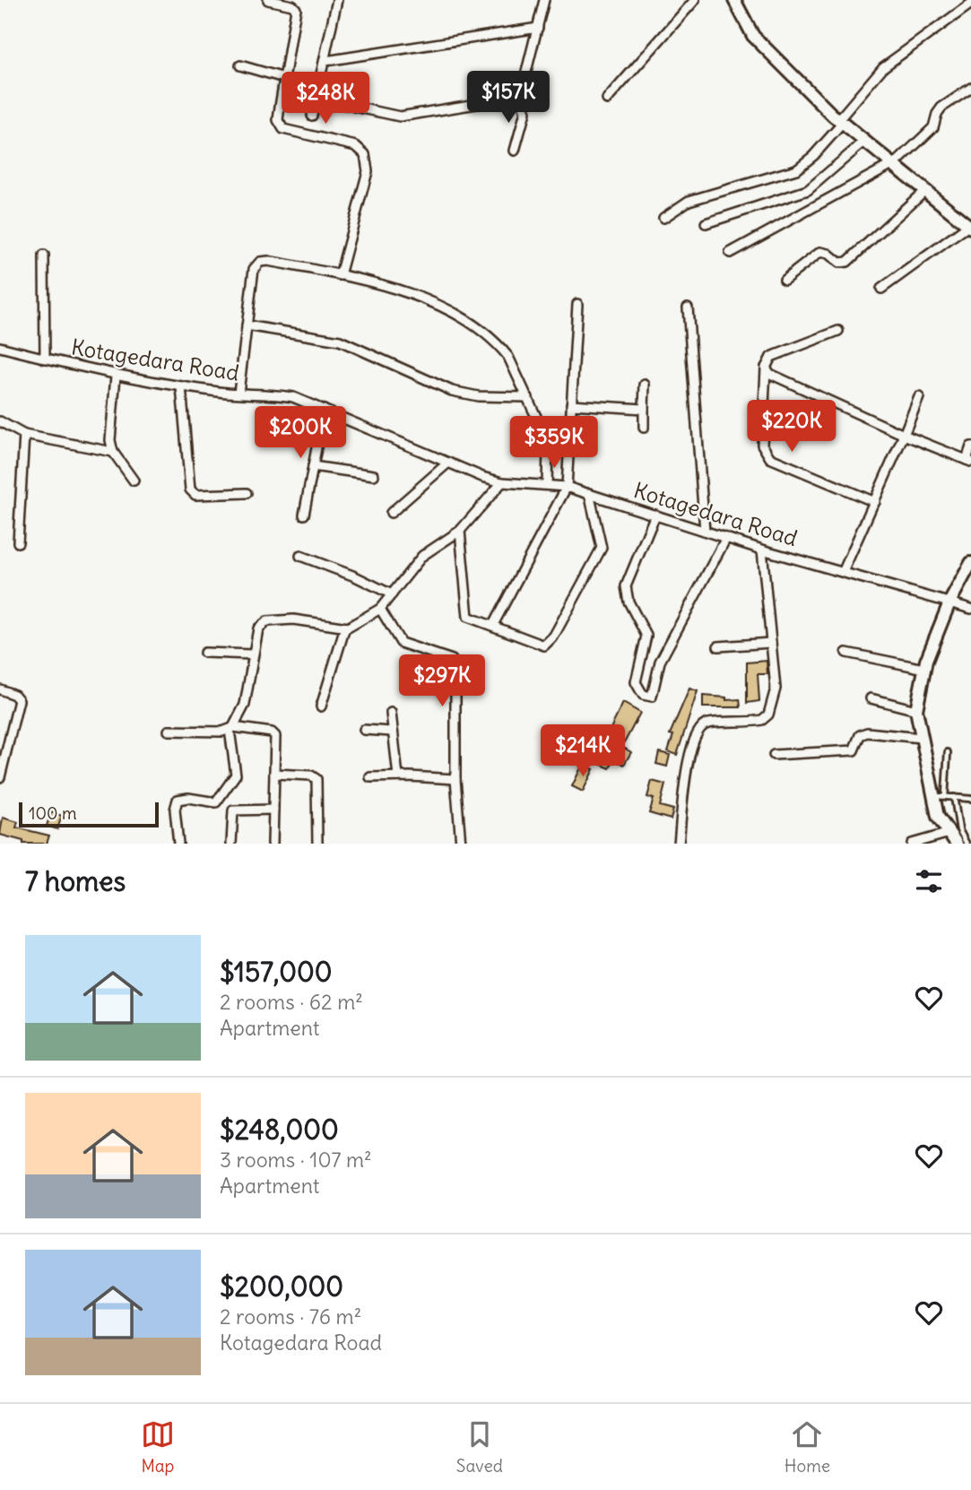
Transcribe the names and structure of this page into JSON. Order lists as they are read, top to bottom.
{
  "streets": {
    "street": ["Kotagedara Road"]
  },
  "scale_bar": "100 m",
  "page": {
    "price": [
      "$157K",
      "$248K",
      "$220K",
      "$200K",
      "$359K",
      "$297K",
      "$214K"
    ],
    "scale": "100 m",
    "heading": "7 homes",
    "list": [
      {
        "name": "$157,000",
        "note": "2 rooms · 62 m² · Apartment"
      },
      {
        "name": "$248,000",
        "note": "3 rooms · 107 m² · Apartment"
      },
      {
        "name": "$200,000",
        "note": "2 rooms · 76 m² · Kotagedara Road"
      }
    ],
    "tabs": ["Map", "Saved", "Home"]
  }
}
